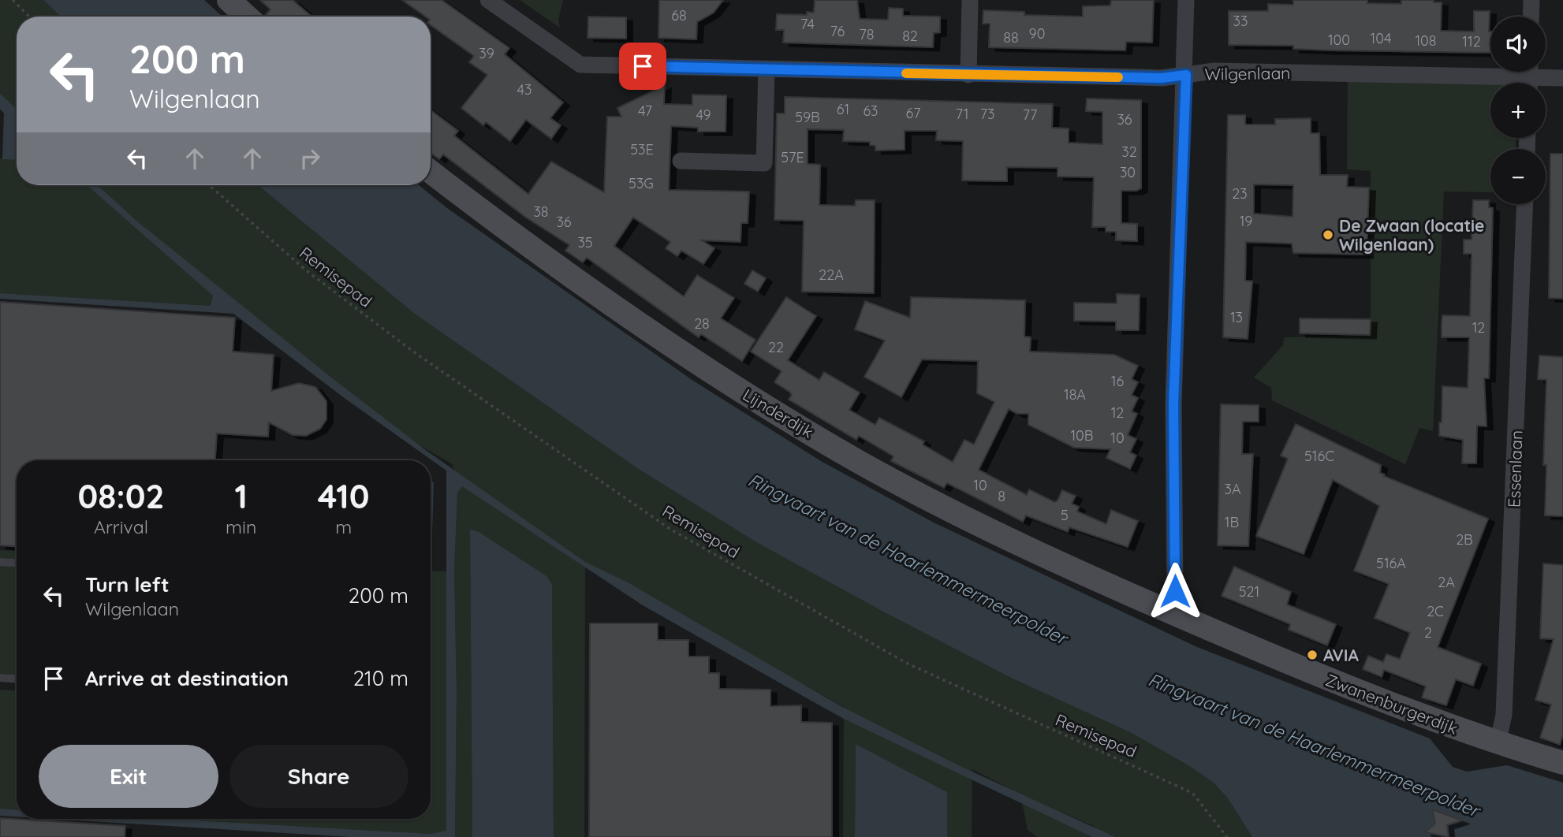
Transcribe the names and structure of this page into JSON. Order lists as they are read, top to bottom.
{
  "streets": {
    "street": [
      "Wilgenlaan",
      "Lijnderdijk",
      "Essenlaan",
      "Zwanenburgerdijk"
    ],
    "path": ["Remisepad"]
  },
  "crossings": [
    ["Lijnderdijk", "Zwanenburgerdijk"],
    ["Essenlaan", "Zwanenburgerdijk"]
  ],
  "water": ["Ringvaart van de Haarlemmermeerpolder"],
  "places": ["De Zwaan (locatie Wilgenlaan)", "AVIA"],
  "house_numbers": [
    "68",
    "33",
    "74",
    "76",
    "90",
    "78",
    "82",
    "88",
    "104",
    "100",
    "108",
    "112",
    "39",
    "43",
    "61",
    "47",
    "63",
    "67",
    "71",
    "73",
    "49",
    "77",
    "59B",
    "36",
    "53E",
    "32",
    "57E",
    "30",
    "53G",
    "23",
    "38",
    "19",
    "36",
    "35",
    "22A",
    "13",
    "28",
    "12",
    "22",
    "16",
    "18A",
    "12",
    "10B",
    "10",
    "516C",
    "10",
    "3A",
    "8",
    "5",
    "1B",
    "2B",
    "516A",
    "2A",
    "521",
    "2C",
    "2"
  ],
  "page": {
    "map_buttons": ["+", "−"],
    "turn": ["200 m", "Wilgenlaan"],
    "eta": [
      "08:02",
      "Arrival",
      "1",
      "min",
      "410",
      "m"
    ],
    "list": [
      {
        "name": "Turn left",
        "note": "Wilgenlaan",
        "value": "200 m"
      },
      {
        "name": "Arrive at destination",
        "value": "210 m"
      }
    ],
    "buttons": ["Exit", "Share"]
  }
}
